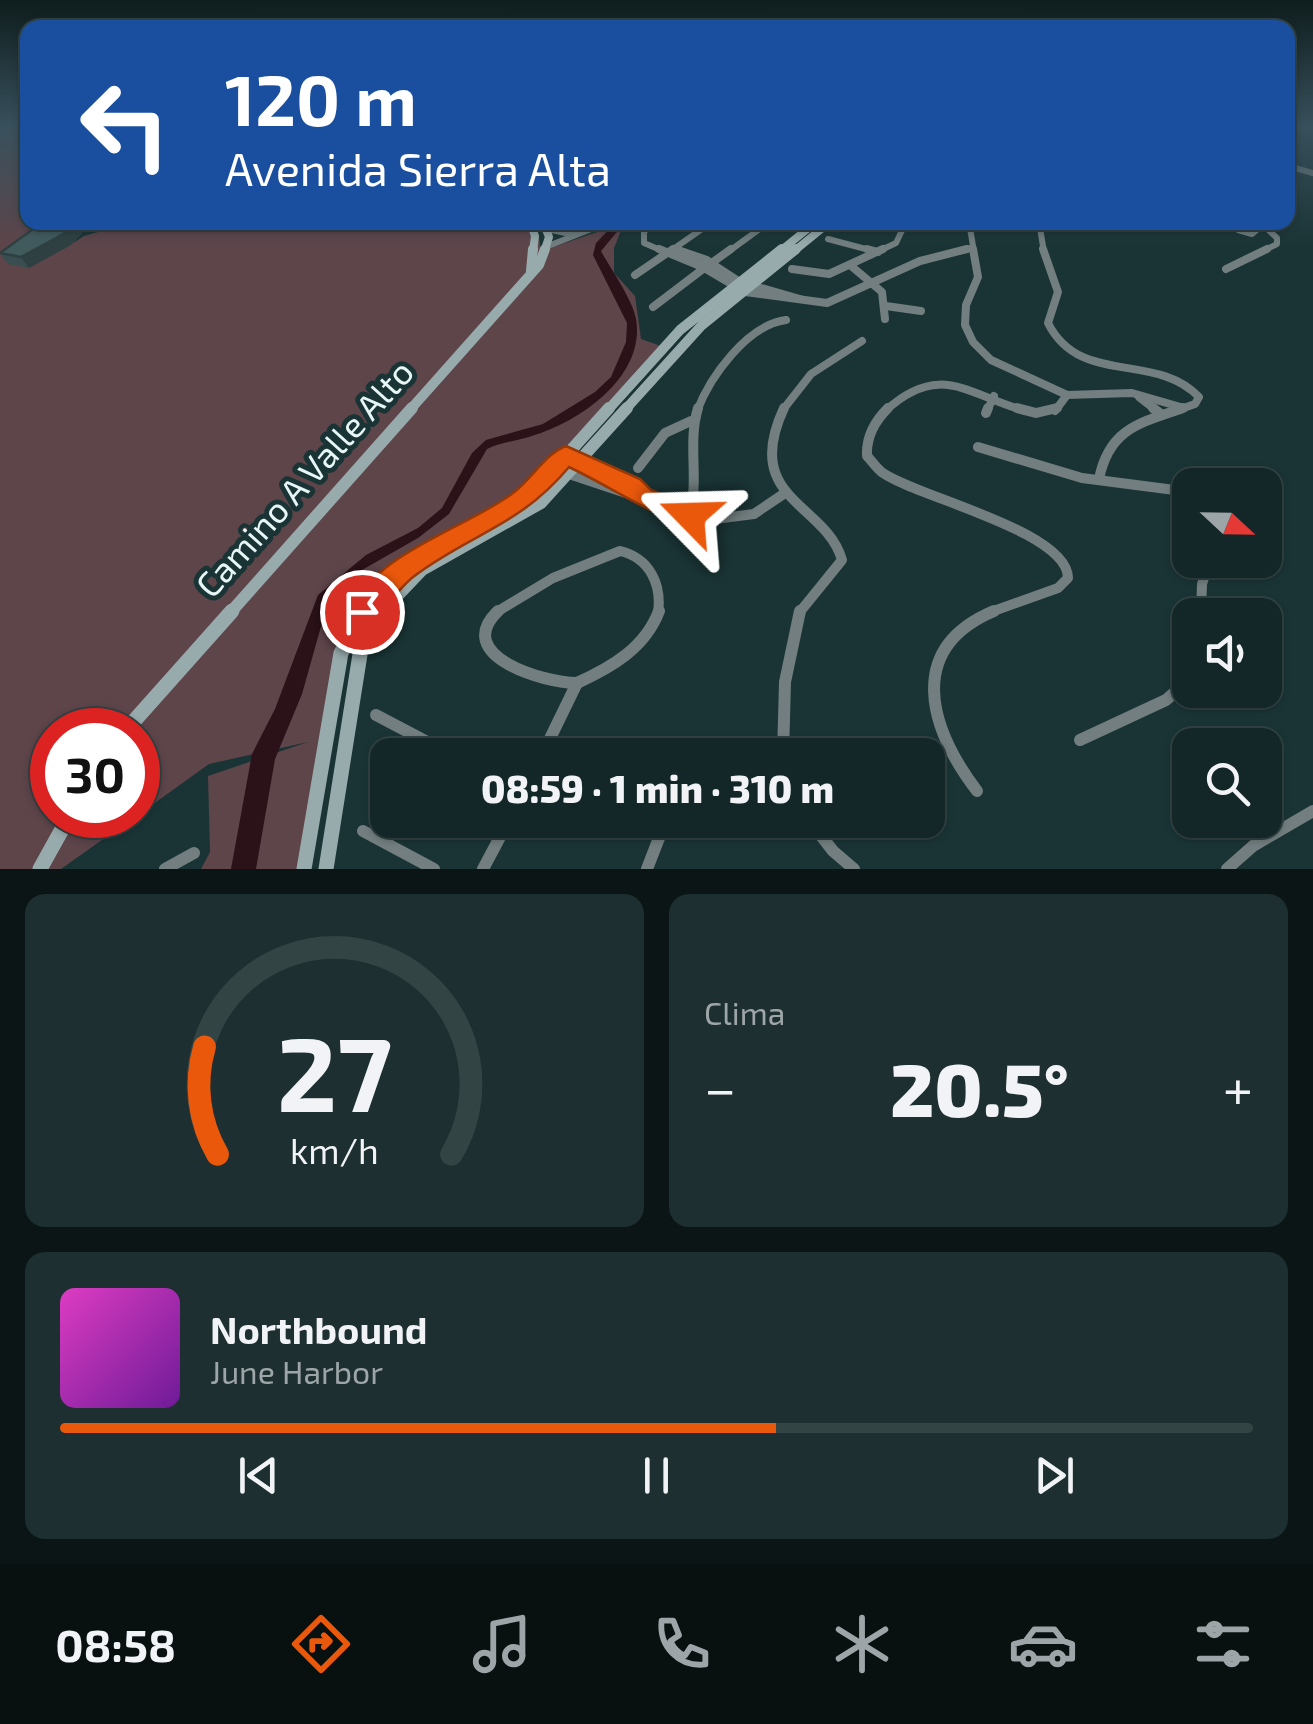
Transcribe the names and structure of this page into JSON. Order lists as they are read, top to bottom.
{
  "streets": {
    "street": ["Camino A Valle Alto"]
  },
  "north": "right",
  "page": {
    "turn": ["120 m", "Avenida Sierra Alta"],
    "limit": "30",
    "trip": "08:59 · 1 min · 310 m",
    "tile": "Clima",
    "heat": ["−", "20.5°", "+"],
    "song": ["Northbound", "June Harbor"],
    "tabs": "08:58",
    "gauge": ["27", "km/h"]
  }
}
